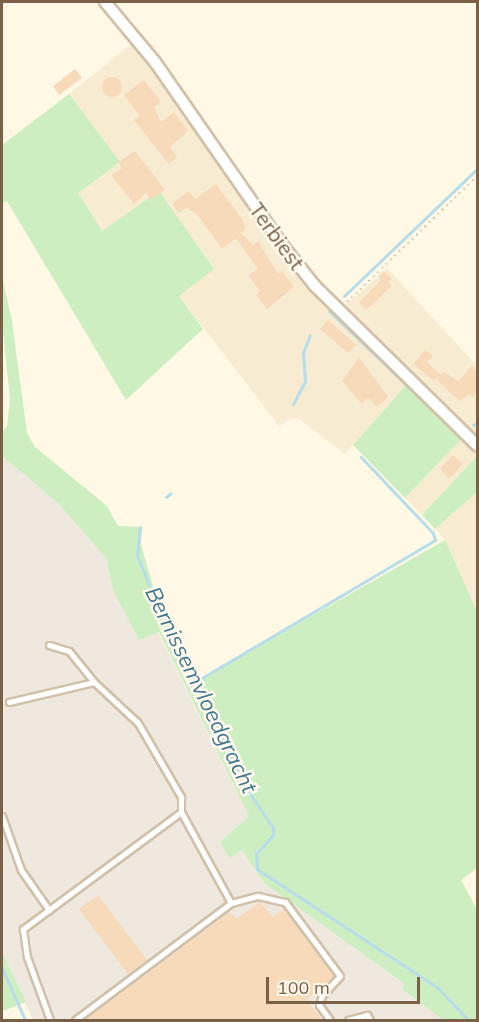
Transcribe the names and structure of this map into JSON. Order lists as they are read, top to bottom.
{
  "streets": {
    "street": ["Terbiest"]
  },
  "water": ["Bernissemvloedgracht"],
  "scale_bar": "100 m"
}
